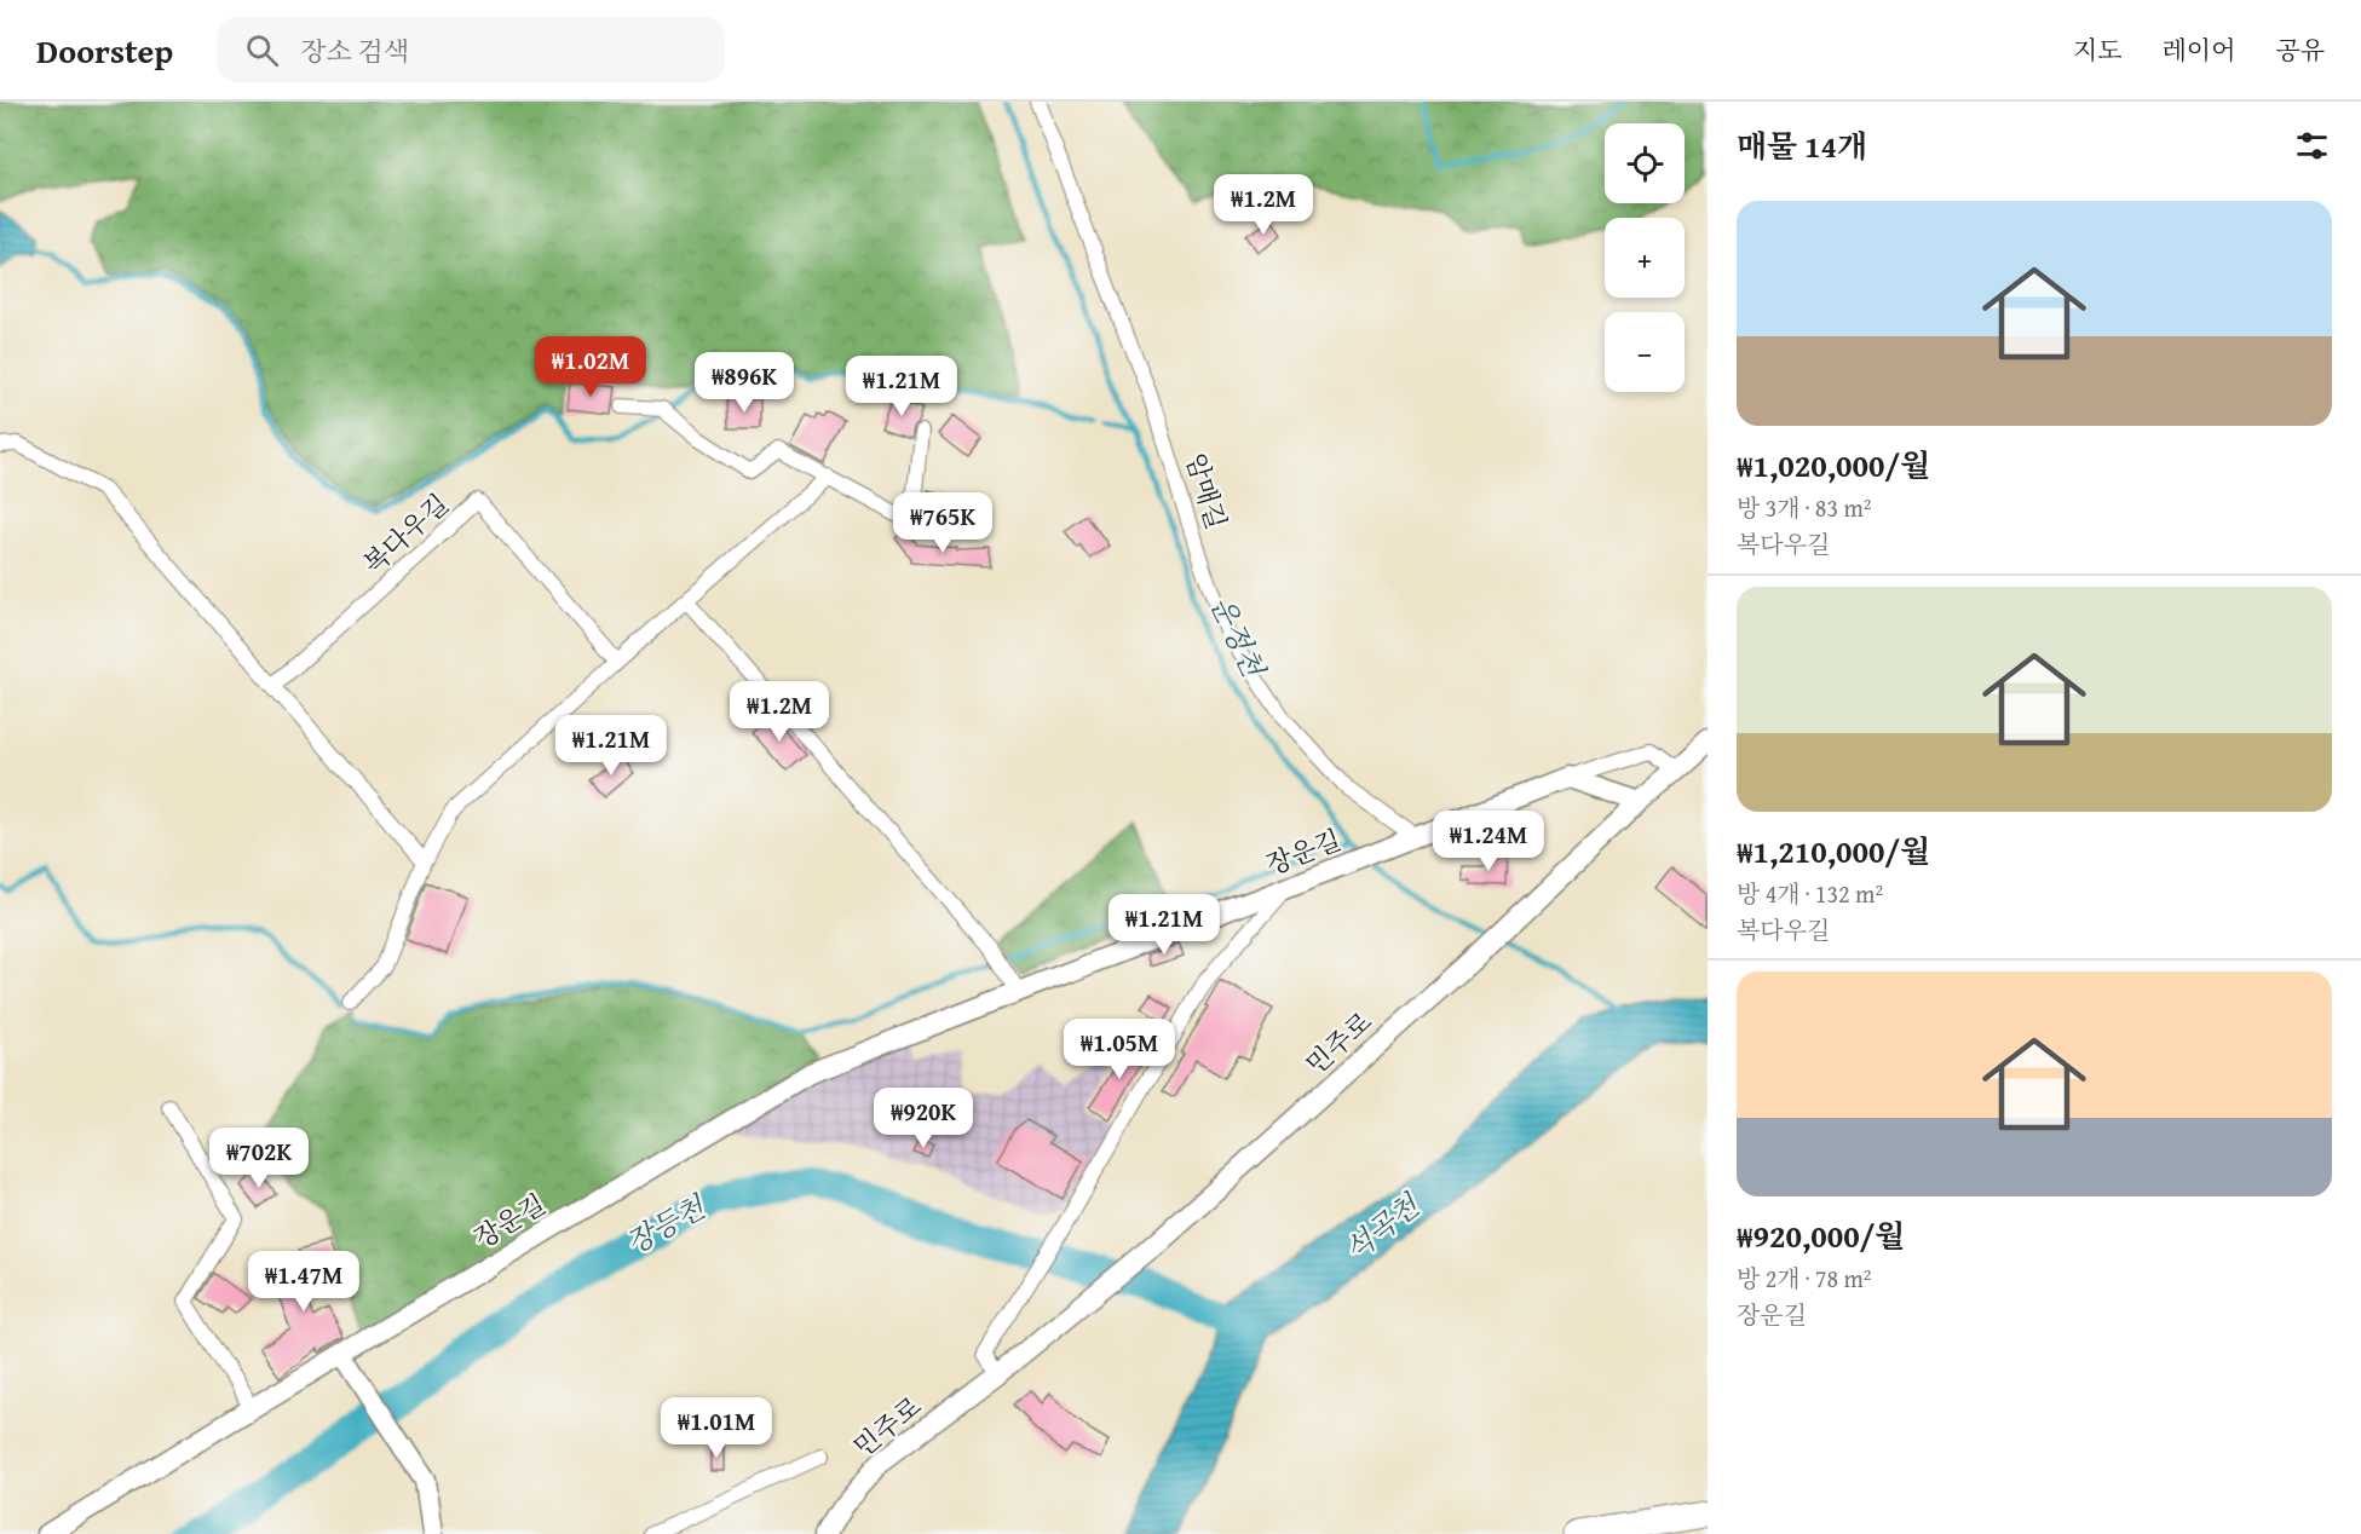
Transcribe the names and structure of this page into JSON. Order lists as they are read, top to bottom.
{
  "streets": {
    "street": [
      "암매길",
      "복다우길",
      "장운길",
      "민주로"
    ]
  },
  "crossings": [
    ["암매길", "장운길"],
    ["장운길", "민주로"]
  ],
  "water": ["운정천", "장등천", "석곡천"],
  "page": {
    "header": "Doorstep",
    "search": "장소 검색",
    "nav": ["지도", "레이어", "공유"],
    "heading": "매물 14개",
    "map_buttons": ["+", "−"],
    "price": [
      "₩1.2M",
      "₩1.02M",
      "₩896K",
      "₩1.21M",
      "₩765K",
      "₩1.2M",
      "₩1.21M",
      "₩1.24M",
      "₩1.21M",
      "₩1.05M",
      "₩920K",
      "₩702K",
      "₩1.47M",
      "₩1.01M"
    ],
    "list": [
      {
        "name": "₩1,020,000/월",
        "note": "방 3개 · 83 m² · 복다우길"
      },
      {
        "name": "₩1,210,000/월",
        "note": "방 4개 · 132 m² · 복다우길"
      },
      {
        "name": "₩920,000/월",
        "note": "방 2개 · 78 m² · 장운길"
      }
    ]
  }
}
